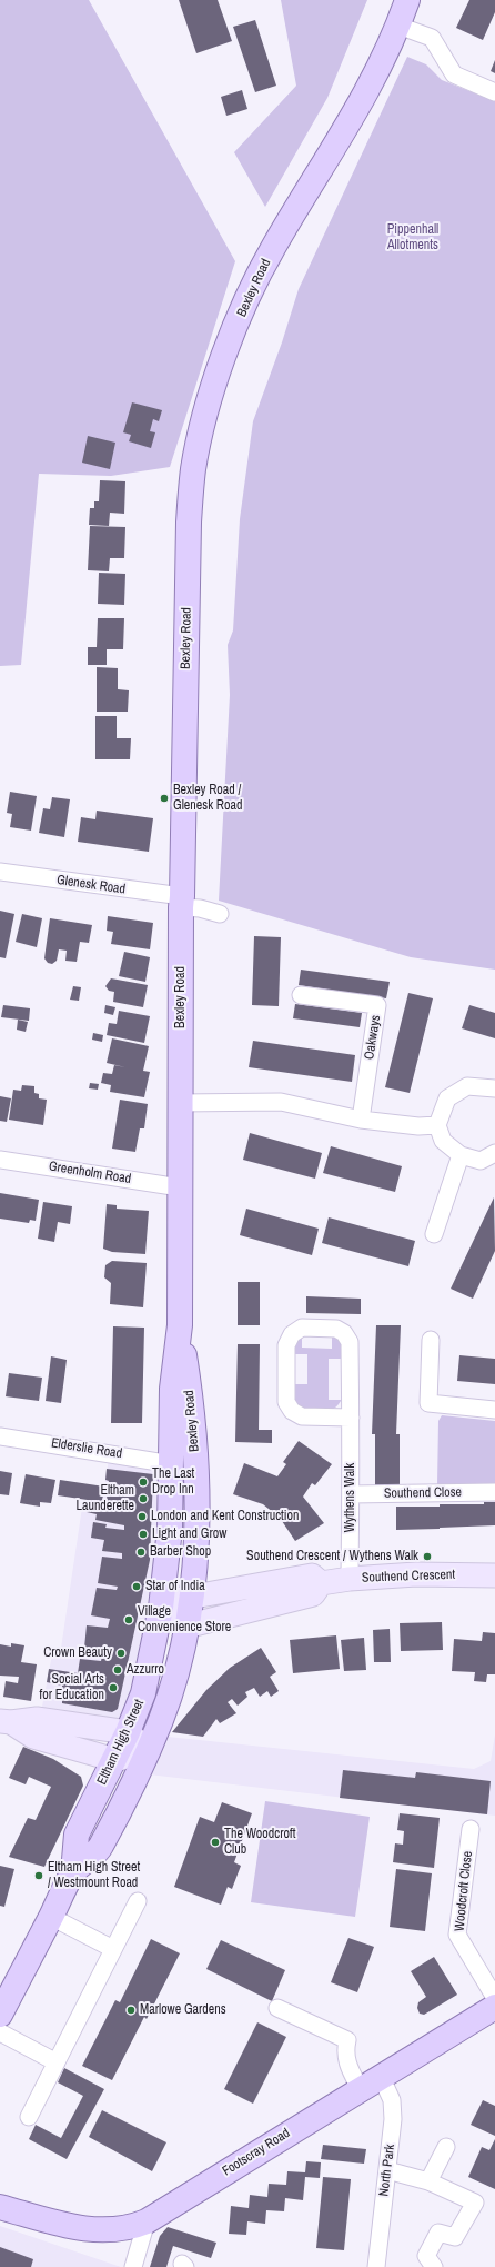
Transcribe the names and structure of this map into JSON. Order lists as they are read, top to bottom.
{
  "streets": {
    "main road": ["Bexley Road", "Eltham High Street", "Footscray Road"],
    "street": [
      "Glenesk Road",
      "Oakways",
      "Greenholm Road",
      "Elderslie Road",
      "Southend Close",
      "Wythens Walk",
      "Southend Crescent",
      "Woodcroft Close",
      "North Park"
    ]
  },
  "crossings": [
    ["Bexley Road", "Glenesk Road"],
    ["Bexley Road", "Greenholm Road"],
    ["Bexley Road", "Elderslie Road"],
    ["Bexley Road", "Southend Crescent"],
    ["Bexley Road", "Eltham High Street"],
    ["Southend Close", "Wythens Walk"],
    ["Wythens Walk", "Southend Crescent"],
    ["Southend Crescent", "Eltham High Street"],
    ["Footscray Road", "North Park"]
  ],
  "parks": ["Pippenhall Allotments"],
  "places": [
    "Bexley Road / Glenesk Road",
    "The Last Drop Inn",
    "Eltham Launderette",
    "London and Kent Construction",
    "Light and Grow",
    "Barber Shop",
    "Southend Crescent / Wythens Walk",
    "Star of India",
    "Village Convenience Store",
    "Crown Beauty",
    "Azzurro",
    "Social Arts for Education",
    "The Woodcroft Club",
    "Eltham High Street / Westmount Road",
    "Marlowe Gardens"
  ]
}
